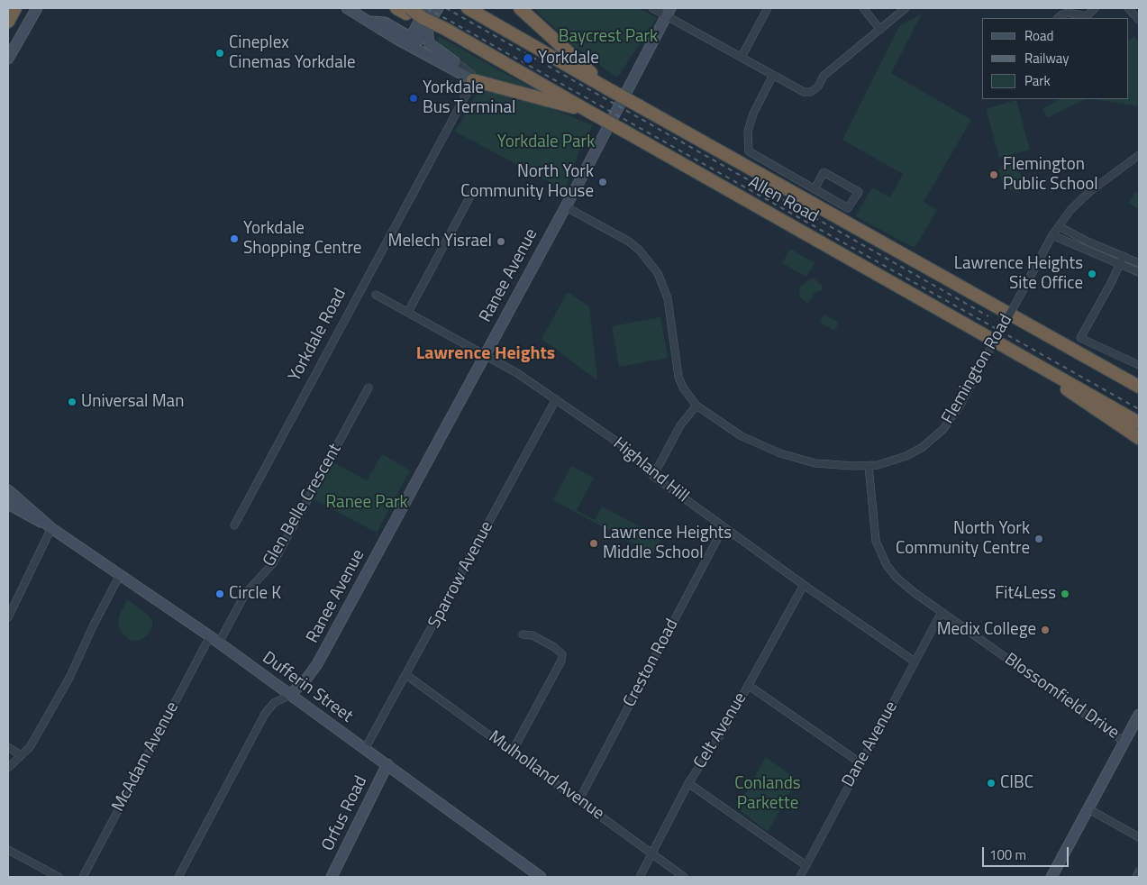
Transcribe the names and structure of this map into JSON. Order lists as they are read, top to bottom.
{
  "streets": {
    "highway": ["Allen Road"],
    "street": [
      "Ranee Avenue",
      "Yorkdale Road",
      "Flemington Road",
      "Highland Hill",
      "Glen Belle Crescent",
      "Sparrow Avenue",
      "Creston Road",
      "Dufferin Street",
      "Blossomfield Drive",
      "Celt Avenue",
      "Dane Avenue",
      "McAdam Avenue",
      "Mulholland Avenue",
      "Orfus Road"
    ]
  },
  "crossings": [
    ["Ranee Avenue", "Flemington Road"],
    ["Ranee Avenue", "Highland Hill"],
    ["Ranee Avenue", "Dufferin Street"],
    ["Flemington Road", "Blossomfield Drive"],
    ["Highland Hill", "Sparrow Avenue"],
    ["Highland Hill", "Creston Road"],
    ["Highland Hill", "Celt Avenue"],
    ["Highland Hill", "Dane Avenue"],
    ["Glen Belle Crescent", "Dufferin Street"],
    ["Glen Belle Crescent", "McAdam Avenue"],
    ["Sparrow Avenue", "Dufferin Street"],
    ["Sparrow Avenue", "Mulholland Avenue"],
    ["Creston Road", "Mulholland Avenue"],
    ["Dufferin Street", "McAdam Avenue"],
    ["Dufferin Street", "Orfus Road"],
    ["Blossomfield Drive", "Dane Avenue"],
    ["Celt Avenue", "Mulholland Avenue"]
  ],
  "districts": ["Lawrence Heights"],
  "parks": [
    "Baycrest Park",
    "Yorkdale Park",
    "Ranee Park",
    "Conlands Parkette"
  ],
  "places": [
    "Cineplex Cinemas Yorkdale",
    "Yorkdale",
    "Yorkdale Bus Terminal",
    "Flemington Public School",
    "North York Community House",
    "Yorkdale Shopping Centre",
    "Melech Yisrael",
    "Lawrence Heights Site Office",
    "Universal Man",
    "North York Community Centre",
    "Lawrence Heights Middle School",
    "Circle K",
    "Fit4Less",
    "Medix College",
    "CIBC"
  ],
  "legend": ["Road", "Railway", "Park"],
  "scale_bar": "100 m"
}
